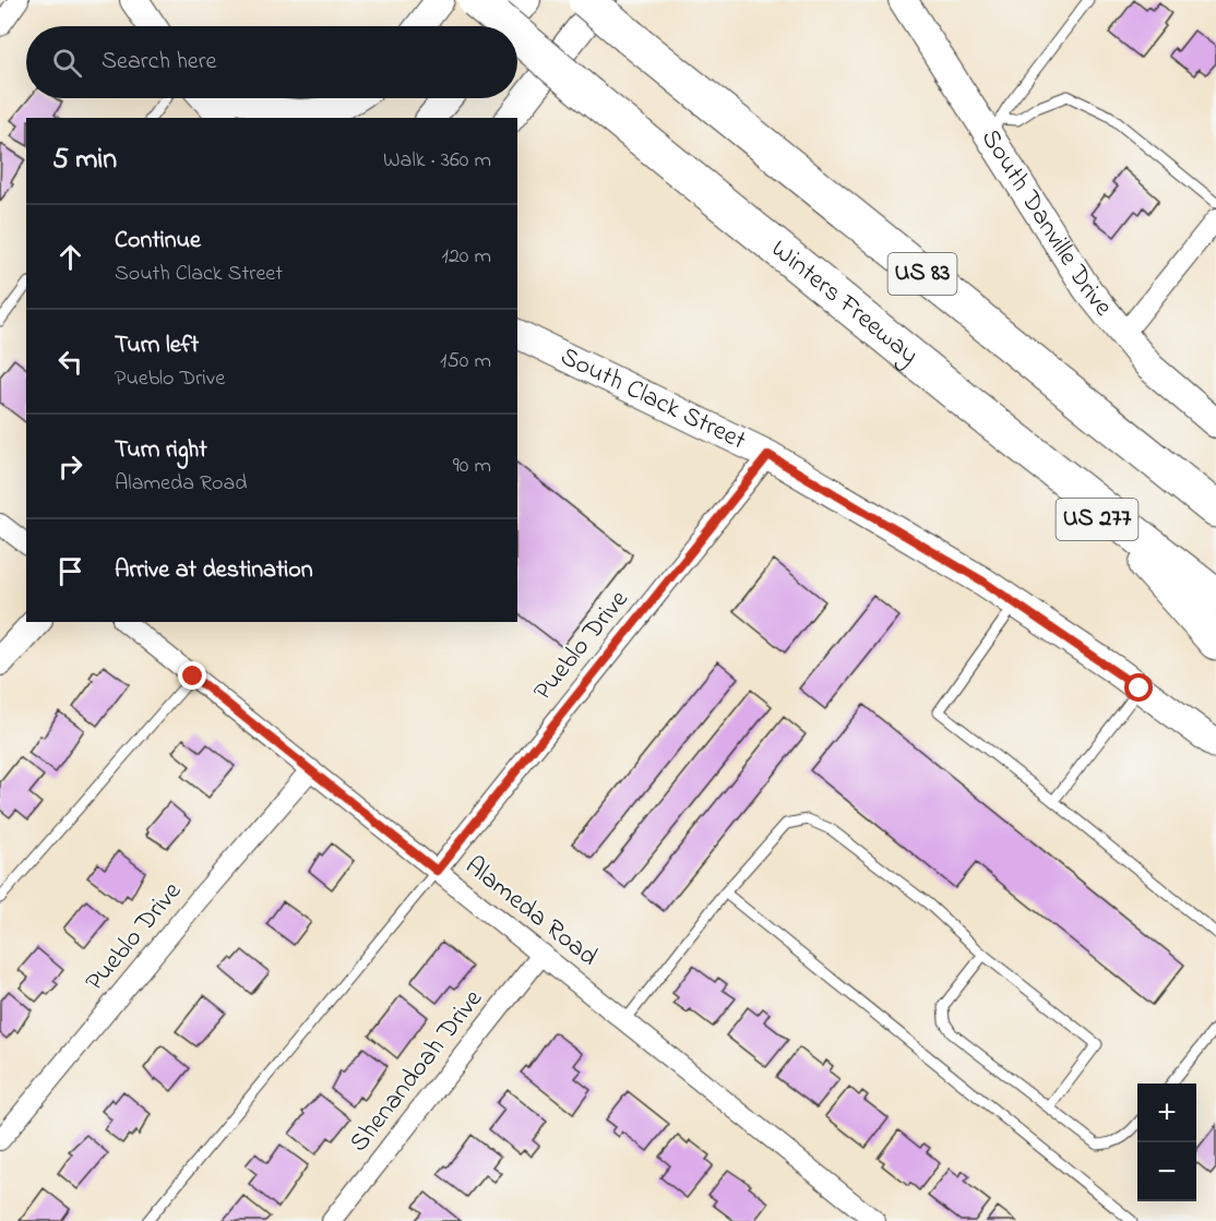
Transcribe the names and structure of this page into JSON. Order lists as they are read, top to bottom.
{
  "streets": {
    "highway": ["US 83", "Winters Freeway", "US 277"],
    "main road": ["South Danville Drive", "South Clack Street"],
    "street": ["Pueblo Drive", "Alameda Road", "Shenandoah Drive"]
  },
  "crossings": [
    ["Winters Freeway", "US 277"],
    ["South Clack Street", "Pueblo Drive"],
    ["Pueblo Drive", "Alameda Road"],
    ["Alameda Road", "Shenandoah Drive"]
  ],
  "page": {
    "search": "Search here",
    "heading": ["5 min", "Walk · 360 m"],
    "list": [
      ["Continue", "South Clack Street", "120 m"],
      ["Turn left", "Pueblo Drive", "150 m"],
      ["Turn right", "Alameda Road", "90 m"],
      "Arrive at destination"
    ],
    "map_buttons": ["+", "−"]
  }
}
